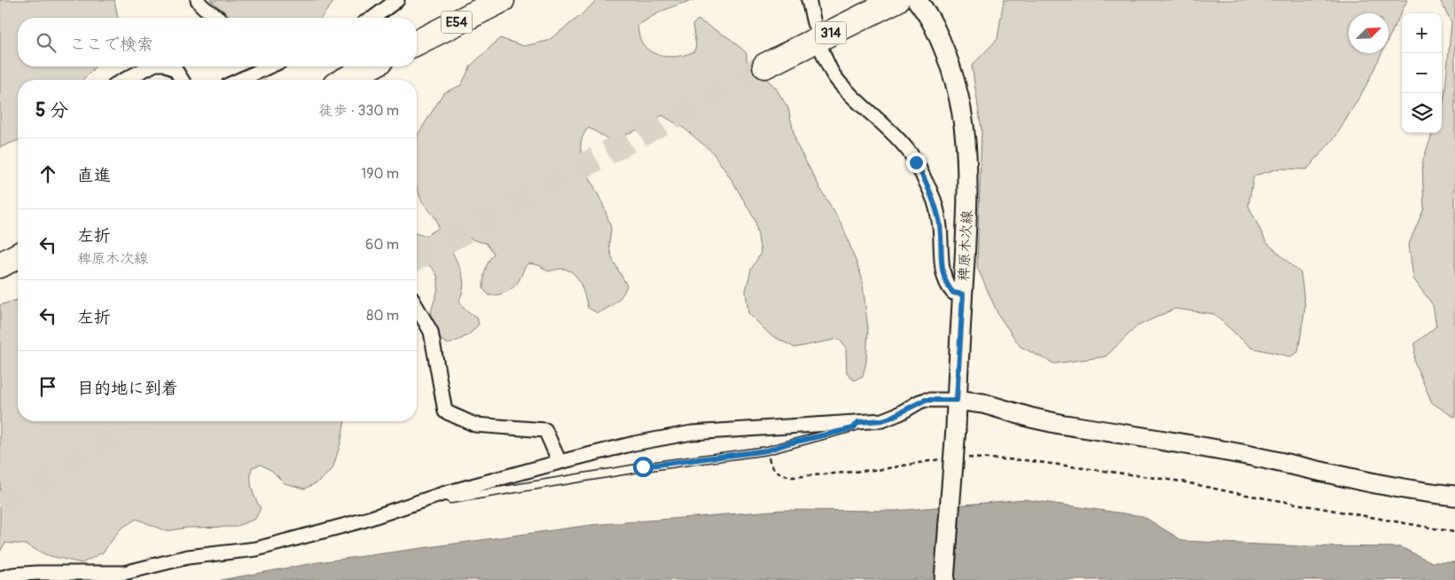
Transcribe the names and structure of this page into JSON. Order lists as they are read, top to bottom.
{
  "streets": {
    "highway": ["E54", "314"],
    "main road": ["稗原木次線"]
  },
  "north": "top right",
  "page": {
    "map_buttons": ["+", "−"],
    "search": "ここで検索",
    "heading": ["5 分", "徒歩 · 330 m"],
    "list": [
      ["直進", "190 m"],
      ["左折", "稗原木次線", "60 m"],
      ["左折", "80 m"],
      "目的地に到着"
    ]
  }
}
